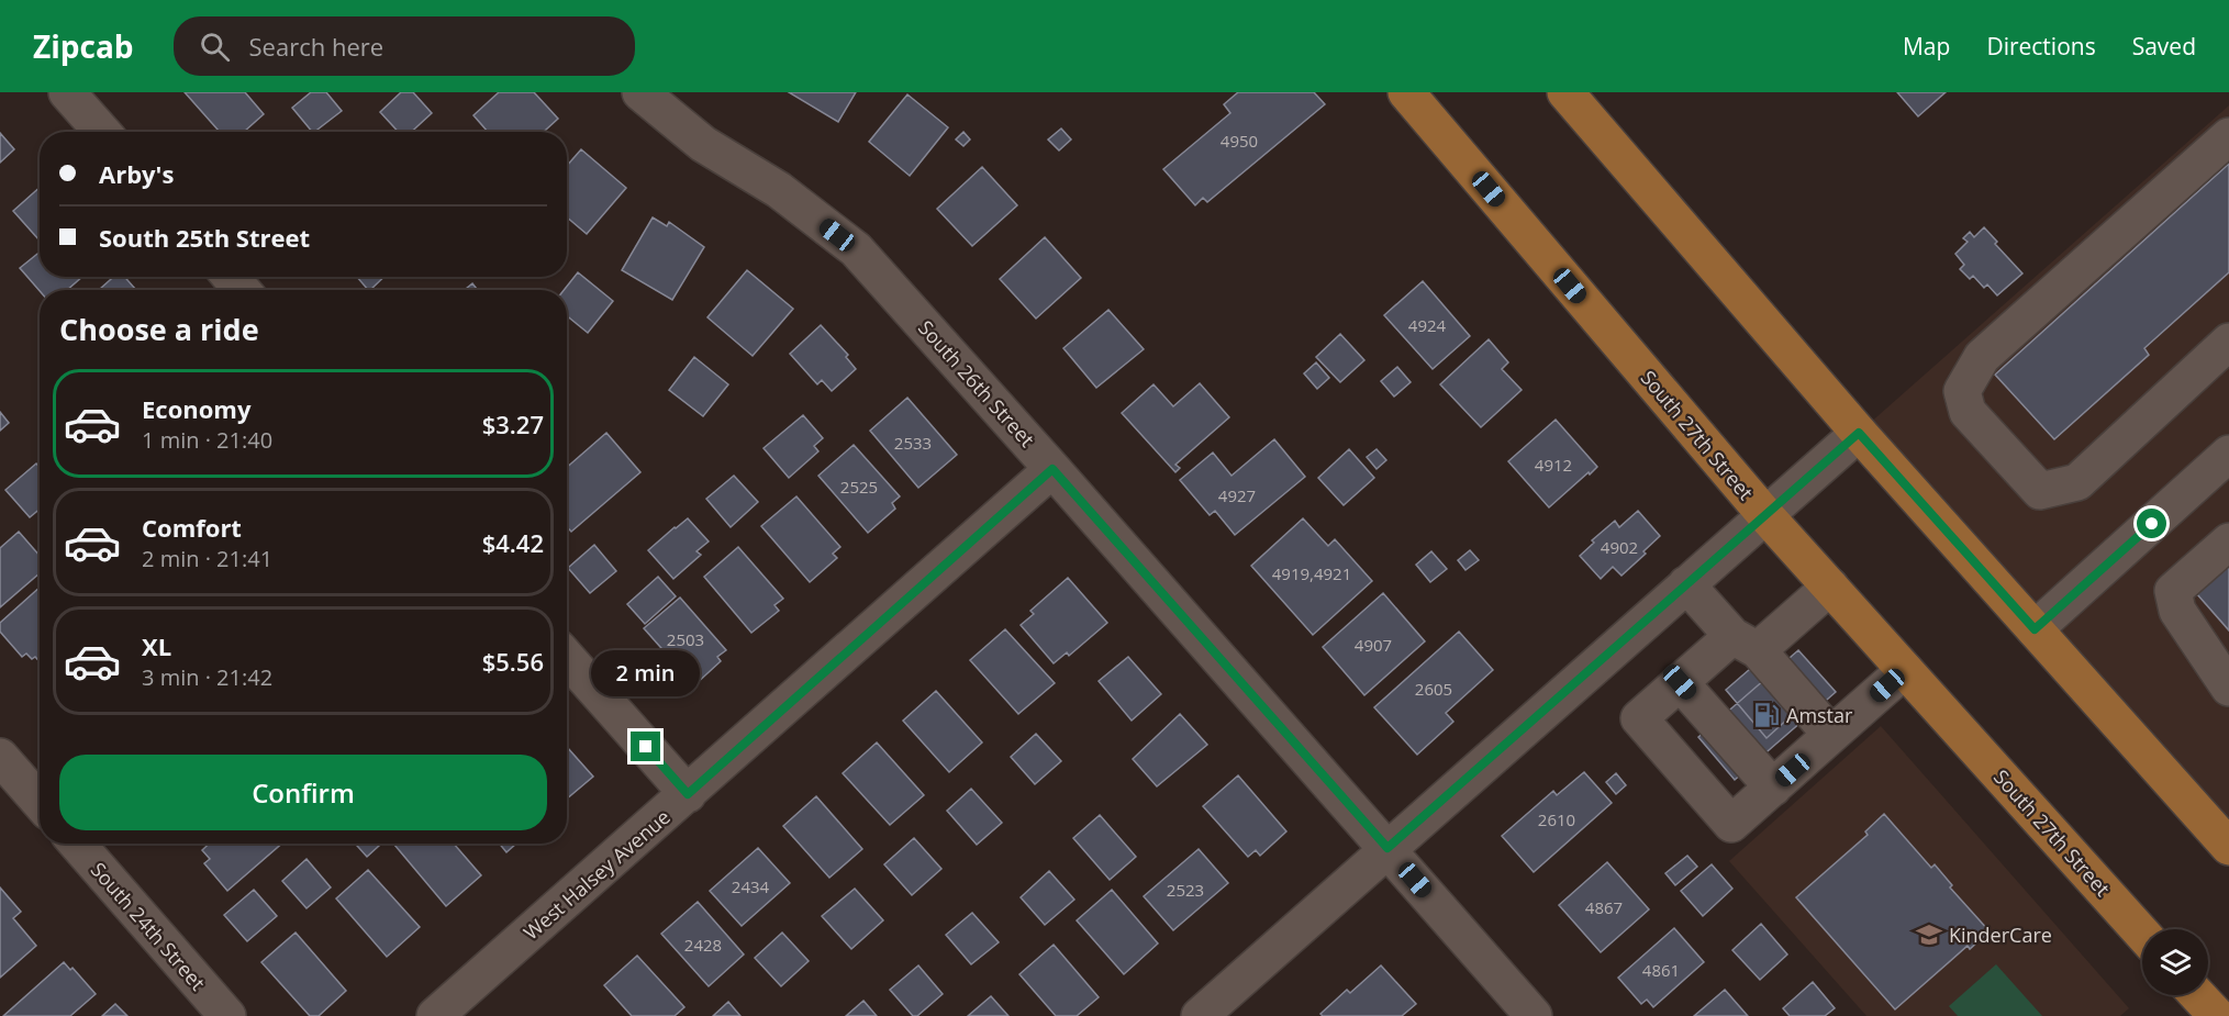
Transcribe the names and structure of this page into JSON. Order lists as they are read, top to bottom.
{
  "streets": {
    "main road": ["South 27th Street"],
    "street": ["South 26th Street", "West Halsey Avenue", "South 24th Street"]
  },
  "crossings": [
    ["South 26th Street", "West Halsey Avenue"]
  ],
  "places": {
    "fuel station": ["Amstar"],
    "school or university": ["KinderCare"]
  },
  "house_numbers": [
    "4950",
    "4924",
    "2533",
    "4912",
    "2525",
    "4927",
    "4902",
    "4919,4921",
    "2503",
    "4907",
    "2605",
    "2610",
    "2434",
    "2523",
    "4867",
    "2428",
    "4861"
  ],
  "page": {
    "header": "Zipcab",
    "search": "Search here",
    "nav": ["Map", "Directions", "Saved"],
    "banner": ["Arby's", "South 25th Street"],
    "heading": "Choose a ride",
    "list": [
      {
        "name": "Economy",
        "note": "1 min · 21:40",
        "value": "$3.27"
      },
      {
        "name": "Comfort",
        "note": "2 min · 21:41",
        "value": "$4.42"
      },
      {
        "name": "XL",
        "note": "3 min · 21:42",
        "value": "$5.56"
      }
    ],
    "bubble": "2 min",
    "buttons": "Confirm"
  }
}
